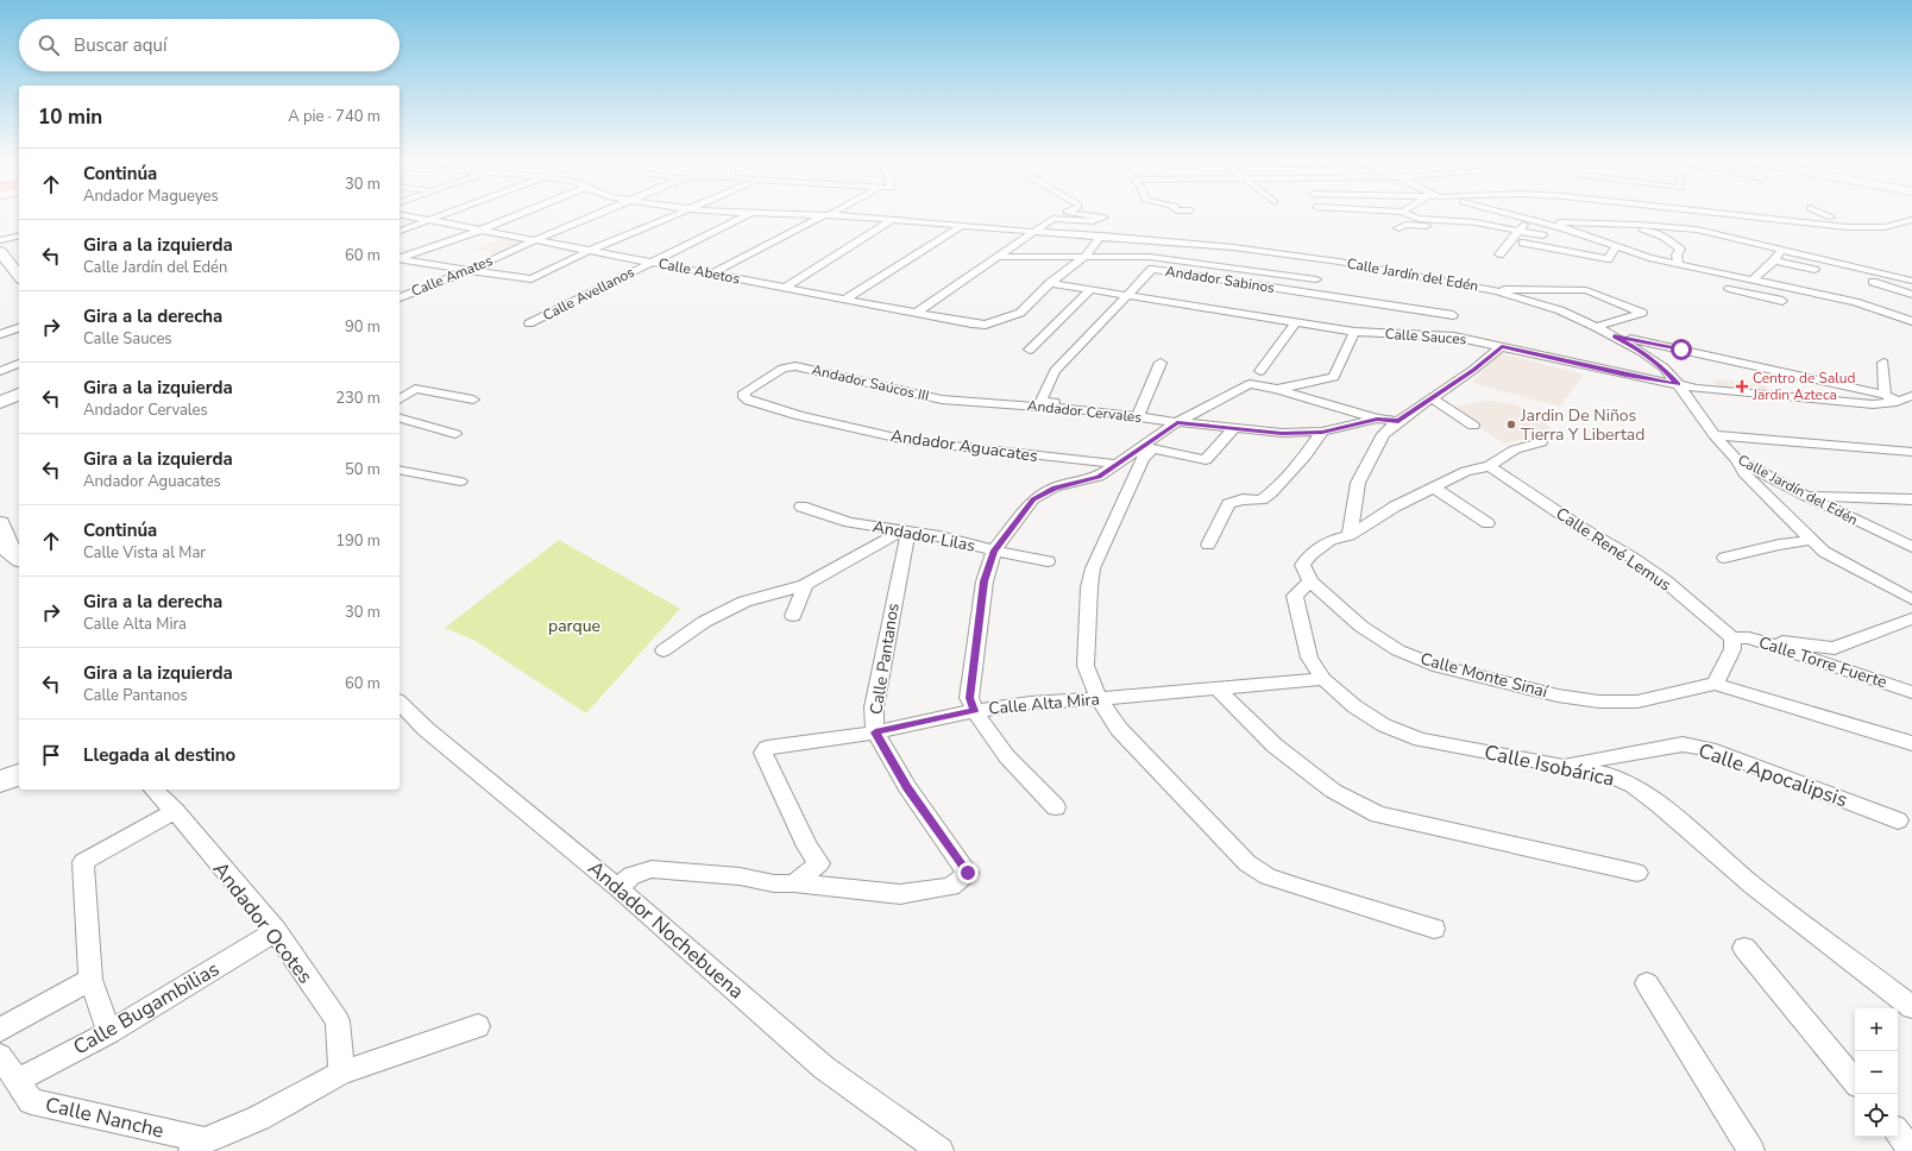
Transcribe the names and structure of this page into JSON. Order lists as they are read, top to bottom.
{
  "streets": {
    "street": [
      "Calle Abetos",
      "Calle Jardín del Edén",
      "Calle Amates",
      "Andador Sabinos",
      "Calle Avellanos",
      "Calle Sauces",
      "Andador Saúcos III",
      "Andador Cervales",
      "Andador Aguacates",
      "Andador Lilas",
      "Calle René Lemus",
      "Calle Pantanos",
      "Calle Torre Fuerte",
      "Calle Monte Sinaí",
      "Calle Alta Mira",
      "Calle Isobárica",
      "Calle Apocalipsis",
      "Andador Ocotes",
      "Andador Nochebuena",
      "Calle Bugambilias",
      "Calle Nanche"
    ]
  },
  "crossings": [
    ["Calle Abetos", "Calle Amates"],
    ["Calle Abetos", "Calle Avellanos"],
    ["Calle Abetos", "Calle Sauces"],
    ["Calle Jardín del Edén", "Calle Sauces"],
    ["Andador Sabinos", "Calle Sauces"],
    ["Andador Sabinos", "Andador Cervales"],
    ["Andador Saúcos III", "Andador Cervales"],
    ["Andador Saúcos III", "Andador Aguacates"],
    ["Andador Lilas", "Calle Pantanos"],
    ["Calle René Lemus", "Calle Torre Fuerte"],
    ["Calle Pantanos", "Calle Alta Mira"],
    ["Calle Monte Sinaí", "Calle Isobárica"],
    ["Calle Alta Mira", "Calle Isobárica"],
    ["Calle Isobárica", "Calle Apocalipsis"],
    ["Andador Ocotes", "Calle Bugambilias"],
    ["Calle Bugambilias", "Calle Nanche"]
  ],
  "parks": ["parque"],
  "places": {
    "health": ["Centro de Salud Jardin Azteca"],
    "other": ["Jardin De Niños Tierra Y Libertad"]
  },
  "page": {
    "search": "Buscar aquí",
    "heading": ["10 min", "A pie · 740 m"],
    "list": [
      ["Continúa", "Andador Magueyes", "30 m"],
      ["Gira a la izquierda", "Calle Jardín del Edén", "60 m"],
      ["Gira a la derecha", "Calle Sauces", "90 m"],
      ["Gira a la izquierda", "Andador Cervales", "230 m"],
      ["Gira a la izquierda", "Andador Aguacates", "50 m"],
      ["Continúa", "Calle Vista al Mar", "190 m"],
      ["Gira a la derecha", "Calle Alta Mira", "30 m"],
      ["Gira a la izquierda", "Calle Pantanos", "60 m"],
      "Llegada al destino"
    ],
    "map_buttons": ["+", "−"]
  }
}
